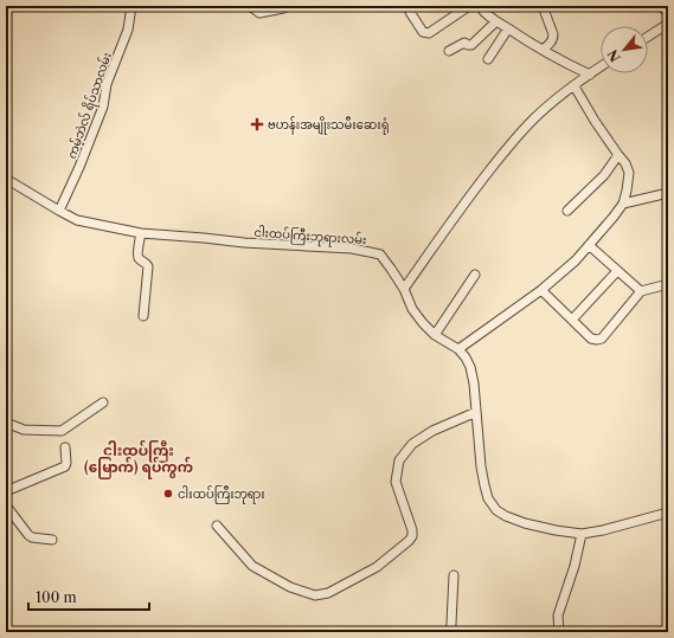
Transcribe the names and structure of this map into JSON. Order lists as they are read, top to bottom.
{
  "streets": {
    "street": ["ကမ့်ဘဲလ် ရိပ်သာလမ်း", "ငါးထပ်ကြီးဘုရားလမ်း"]
  },
  "crossings": [
    ["ကမ့်ဘဲလ် ရိပ်သာလမ်း", "ငါးထပ်ကြီးဘုရားလမ်း"]
  ],
  "districts": ["ငါးထပ်ကြီး (မြောက်) ရပ်ကွက်"],
  "places": {
    "health": ["ဗဟန်းအမျိုးသမီးဆေးရုံ"],
    "other": ["ငါးထပ်ကြီးဘုရား"]
  },
  "scale_bar": "100 m",
  "north": "bottom left"
}
